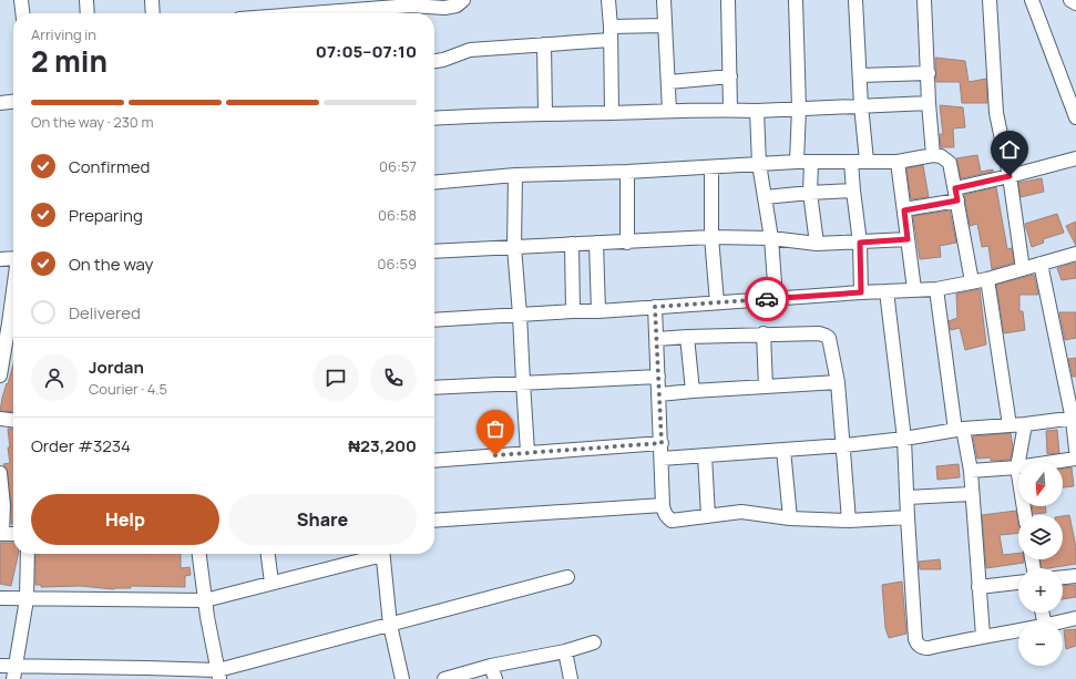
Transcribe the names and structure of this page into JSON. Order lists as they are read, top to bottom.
{
  "north": "bottom",
  "page": {
    "heading": ["2 min", "Arriving in", "07:05–07:10"],
    "panel": [
      "Jordan",
      "Courier · 4.5",
      "Order #3234",
      "₦23,200"
    ],
    "bar": "On the way · 230 m",
    "list": [
      ["Confirmed", "06:57"],
      ["Preparing", "06:58"],
      ["On the way", "06:59"],
      "Delivered"
    ],
    "map_buttons": ["+", "−"],
    "buttons": ["Help", "Share"]
  }
}
